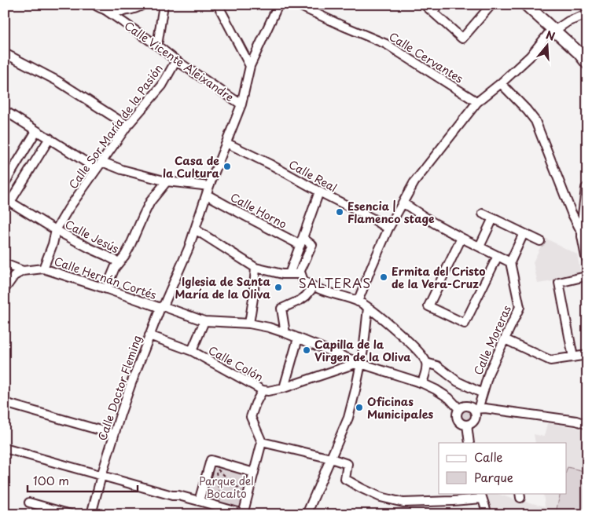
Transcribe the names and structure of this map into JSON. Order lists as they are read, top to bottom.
{
  "streets": {
    "street": [
      "Calle Cervantes",
      "Calle Vicente Aleixandre",
      "Calle Sor María de la Pasión",
      "Calle Real",
      "Calle Horno",
      "Calle Jesús",
      "Calle Hernán Cortés",
      "Calle Moreras",
      "Calle Colón",
      "Calle Doctor Fleming"
    ]
  },
  "crossings": [
    ["Calle Vicente Aleixandre", "Calle Sor María de la Pasión"],
    ["Calle Vicente Aleixandre", "Calle Doctor Fleming"],
    ["Calle Sor María de la Pasión", "Calle Jesús"],
    ["Calle Sor María de la Pasión", "Calle Hernán Cortés"],
    ["Calle Real", "Calle Doctor Fleming"],
    ["Calle Horno", "Calle Doctor Fleming"],
    ["Calle Hernán Cortés", "Calle Moreras"],
    ["Calle Hernán Cortés", "Calle Colón"],
    ["Calle Hernán Cortés", "Calle Doctor Fleming"],
    ["Calle Colón", "Calle Doctor Fleming"]
  ],
  "districts": ["SALTERAS"],
  "parks": ["Parque del Bocaito"],
  "places": [
    "Casa de la Cultura",
    "Esencia | Flamenco stage",
    "Ermita del Cristo de la Vera-Cruz",
    "Iglesia de Santa María de la Oliva",
    "Capilla de la Virgen de la Oliva",
    "Oficinas Municipales"
  ],
  "legend": ["Calle", "Parque"],
  "scale_bar": "100 m",
  "north": "top"
}
